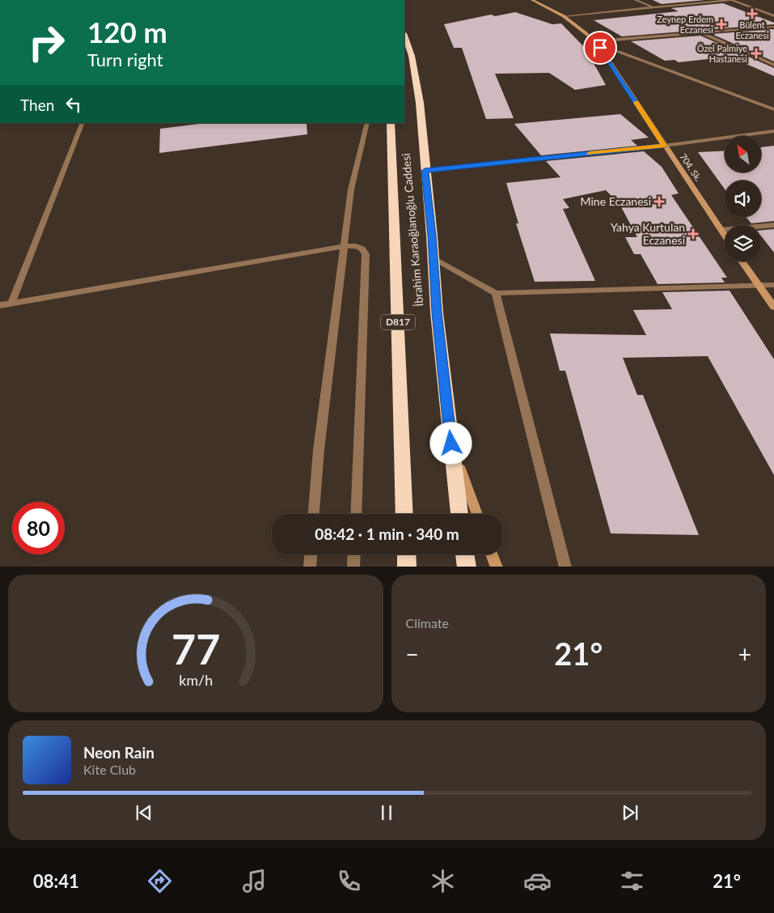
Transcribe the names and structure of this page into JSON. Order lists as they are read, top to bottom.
{
  "streets": {
    "highway": ["İbrahim Karaoğlanoğlu Caddesi", "D817"],
    "street": ["704. Sk."]
  },
  "places": {
    "health": [
      "Bülent Eczanesi",
      "Zeynep Erdem Eczanesi",
      "Özel Palmiye Hastanesi",
      "Mine Eczanesi",
      "Yahya Kurtulan Eczanesi"
    ]
  },
  "north": "top left",
  "page": {
    "turn": ["120 m", "Turn right"],
    "then": "Then",
    "limit": "80",
    "trip": "08:42 · 1 min · 340 m",
    "tile": "Climate",
    "heat": ["−", "21°", "+"],
    "song": ["Neon Rain", "Kite Club"],
    "tabs": ["08:41", "21°"],
    "gauge": ["77", "km/h"]
  }
}
